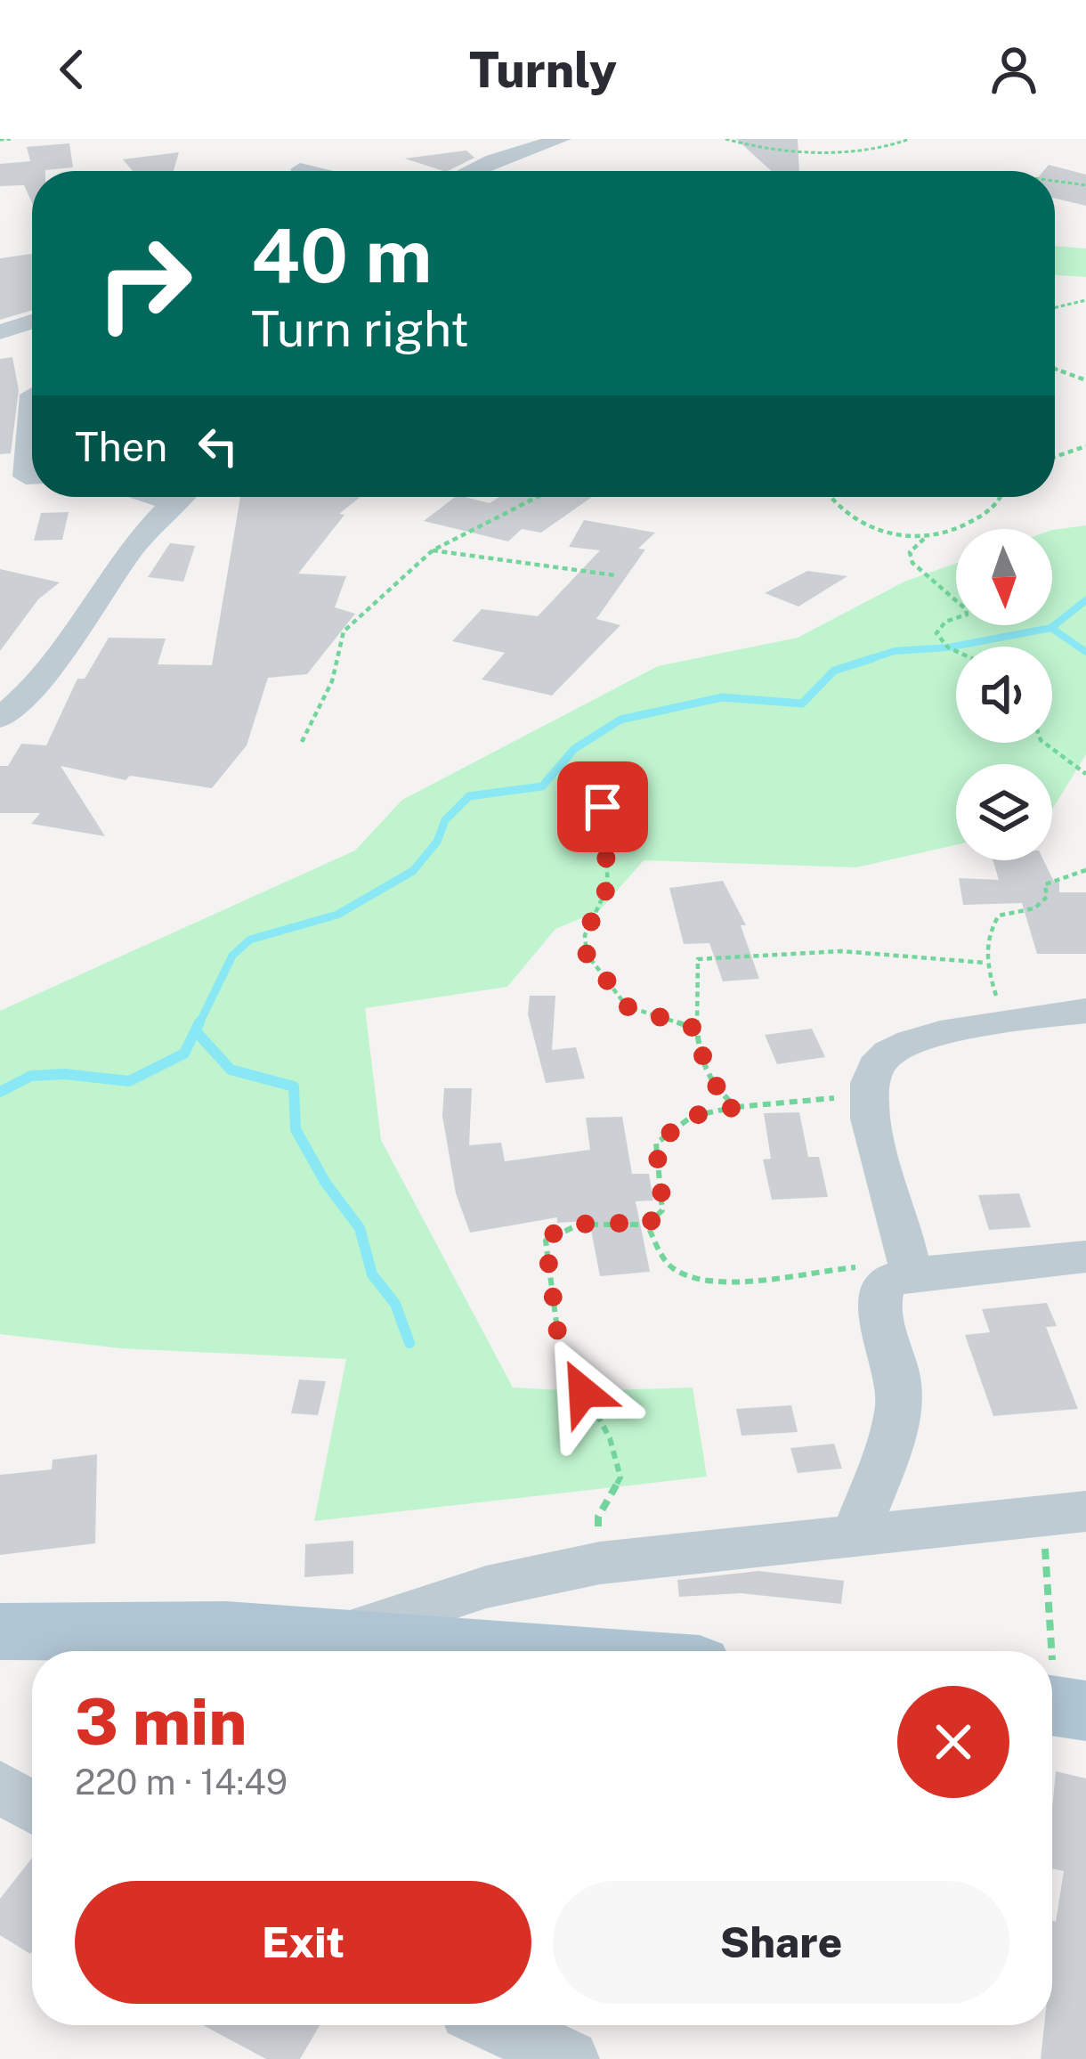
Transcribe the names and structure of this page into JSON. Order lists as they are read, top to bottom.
{
  "north": "bottom",
  "page": {
    "header": "Turnly",
    "turn": ["40 m", "Turn right"],
    "then": "Then",
    "heading": ["3 min", "220 m · 14:49"],
    "buttons": ["Exit", "Share"]
  }
}
